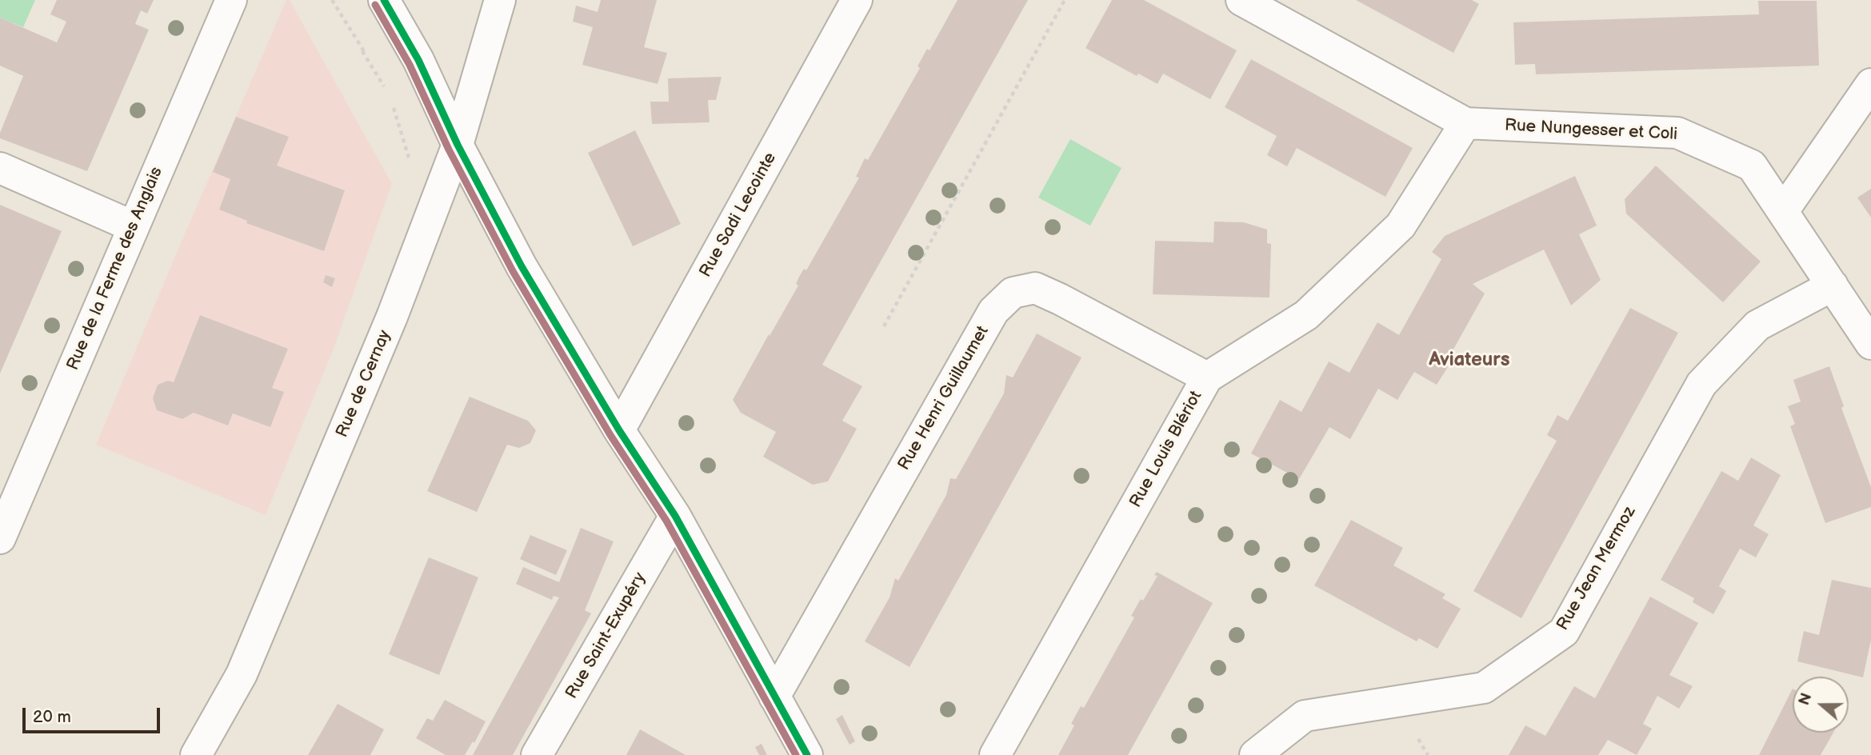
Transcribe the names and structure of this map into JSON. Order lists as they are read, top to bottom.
{
  "streets": {
    "street": [
      "Rue Nungesser et Coli",
      "Rue Sadi Lecointe",
      "Rue de la Ferme des Anglais",
      "Rue de Cernay",
      "Rue Henri Guillaumet",
      "Rue Louis Blériot",
      "Rue Jean Mermoz",
      "Rue Saint-Exupéry"
    ]
  },
  "crossings": [
    ["Rue Nungesser et Coli", "Rue Louis Blériot"],
    ["Rue Nungesser et Coli", "Rue Jean Mermoz"],
    ["Rue Henri Guillaumet", "Rue Louis Blériot"]
  ],
  "districts": ["Aviateurs"],
  "scale_bar": "20 m",
  "north": "left"
}
